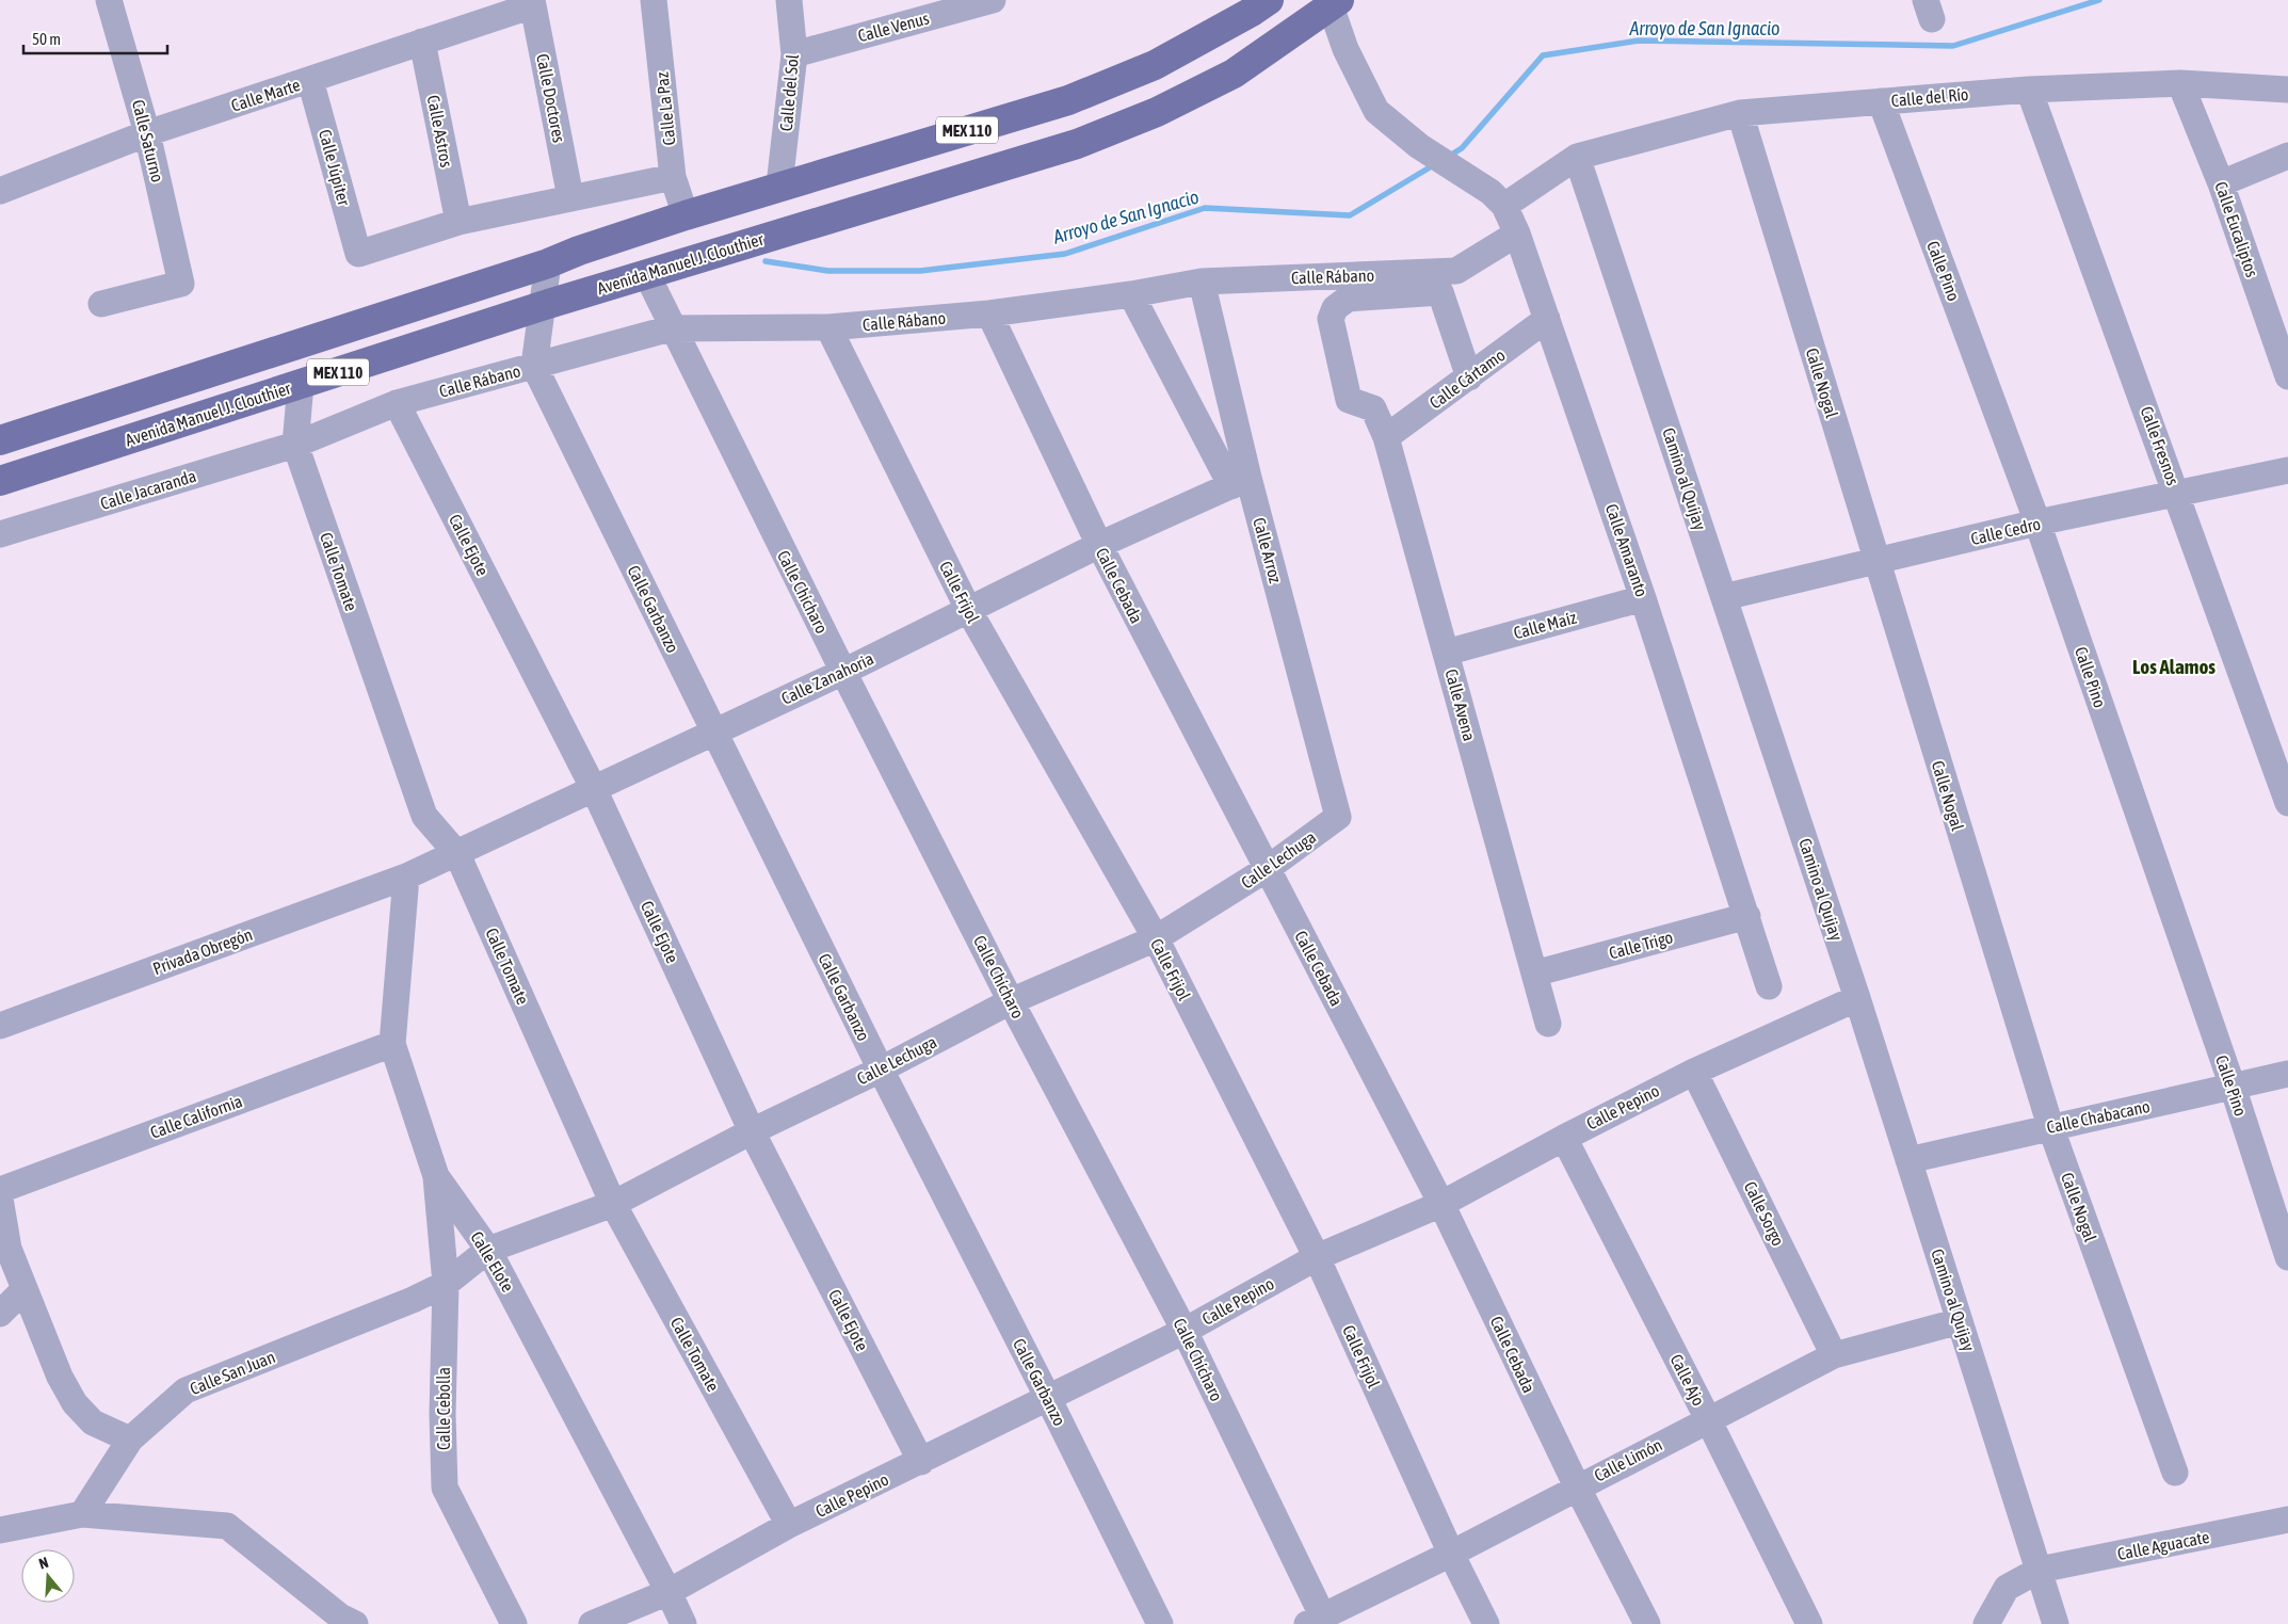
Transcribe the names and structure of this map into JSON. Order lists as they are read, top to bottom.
{
  "streets": {
    "main road": ["MEX 110", "Avenida Manuel J. Clouthier"],
    "street": [
      "Calle Venus",
      "Calle del Sol",
      "Calle Marte",
      "Calle del Río",
      "Calle Doctores",
      "Calle La Paz",
      "Calle Astros",
      "Calle Saturno",
      "Calle Júpiter",
      "Calle Eucaliptos",
      "Calle Pino",
      "Calle Rábano",
      "Calle Cártamo",
      "Calle Nogal",
      "Calle Fresnos",
      "Camino al Quijay",
      "Calle Jacaranda",
      "Calle Cedro",
      "Calle Ejote",
      "Calle Arroz",
      "Calle Amaranto",
      "Calle Tomate",
      "Calle Cebada",
      "Calle Chícharo",
      "Calle Frijol",
      "Calle Garbanzo",
      "Calle Maíz",
      "Calle Zanahoria",
      "Calle Avena",
      "Calle Lechuga",
      "Calle Trigo",
      "Privada Obregón",
      "Calle Pepino",
      "Calle California",
      "Calle Chabacano",
      "Calle Sorgo",
      "Calle Elote",
      "Calle San Juan",
      "Calle Ajo",
      "Calle Cebolla",
      "Calle Limón",
      "Calle Aguacate"
    ]
  },
  "crossings": [
    ["Calle Venus", "Calle del Sol"],
    ["Calle del Sol", "MEX 110"],
    ["Calle Marte", "Calle Doctores"],
    ["Calle Marte", "Calle Astros"],
    ["Calle Marte", "Calle Saturno"],
    ["Calle Marte", "Calle Júpiter"],
    ["Calle del Río", "Calle Eucaliptos"],
    ["Calle del Río", "Calle Pino"],
    ["Calle del Río", "Calle Nogal"],
    ["Calle del Río", "Calle Fresnos"],
    ["Calle del Río", "Camino al Quijay"],
    ["Calle del Río", "Calle Amaranto"],
    ["Calle La Paz", "MEX 110"],
    ["Calle Astros", "Calle Júpiter"],
    ["Avenida Manuel J. Clouthier", "Calle Tomate"],
    ["Avenida Manuel J. Clouthier", "Calle Chícharo"],
    ["Calle Pino", "Calle Cedro"],
    ["Calle Pino", "Calle Chabacano"],
    ["Calle Rábano", "Calle Jacaranda"],
    ["Calle Rábano", "Calle Ejote"],
    ["Calle Rábano", "Calle Arroz"],
    ["Calle Rábano", "Calle Amaranto"],
    ["Calle Rábano", "Calle Tomate"],
    ["Calle Rábano", "Calle Cebada"],
    ["Calle Rábano", "Calle Chícharo"],
    ["Calle Rábano", "Calle Frijol"],
    ["Calle Rábano", "Calle Garbanzo"],
    ["Calle Cártamo", "Calle Amaranto"],
    ["Calle Cártamo", "Calle Avena"],
    ["Calle Nogal", "Calle Cedro"],
    ["Calle Nogal", "Calle Chabacano"],
    ["Calle Fresnos", "Calle Cedro"],
    ["Camino al Quijay", "Calle Cedro"],
    ["Camino al Quijay", "Calle Pepino"],
    ["Camino al Quijay", "Calle Chabacano"],
    ["Camino al Quijay", "Calle Limón"],
    ["Camino al Quijay", "Calle Aguacate"],
    ["Calle Jacaranda", "Calle Tomate"],
    ["Calle Ejote", "Calle Zanahoria"],
    ["Calle Ejote", "Calle Lechuga"],
    ["Calle Ejote", "Calle Pepino"],
    ["Calle Arroz", "Calle Zanahoria"],
    ["Calle Arroz", "Calle Lechuga"],
    ["Calle Amaranto", "Calle Maíz"],
    ["Calle Amaranto", "Calle Trigo"],
    ["Calle Tomate", "Calle Zanahoria"],
    ["Calle Tomate", "Calle Lechuga"],
    ["Calle Tomate", "Calle Pepino"],
    ["Calle Cebada", "Calle Zanahoria"],
    ["Calle Cebada", "Calle Lechuga"],
    ["Calle Cebada", "Calle Pepino"],
    ["Calle Cebada", "Calle Limón"],
    ["Calle Chícharo", "Calle Zanahoria"],
    ["Calle Chícharo", "Calle Lechuga"],
    ["Calle Chícharo", "Calle Pepino"],
    ["Calle Chícharo", "Calle Limón"],
    ["Calle Frijol", "Calle Zanahoria"],
    ["Calle Frijol", "Calle Lechuga"],
    ["Calle Frijol", "Calle Pepino"],
    ["Calle Frijol", "Calle Limón"],
    ["Calle Garbanzo", "Calle Zanahoria"],
    ["Calle Garbanzo", "Calle Lechuga"],
    ["Calle Garbanzo", "Calle Pepino"],
    ["Calle Maíz", "Calle Avena"],
    ["Calle Zanahoria", "Privada Obregón"],
    ["Calle Zanahoria", "Calle Elote"],
    ["Calle Avena", "Calle Trigo"],
    ["Calle Lechuga", "Calle Elote"],
    ["Calle Lechuga", "Calle San Juan"],
    ["Calle Lechuga", "Calle Cebolla"],
    ["Privada Obregón", "Calle Elote"],
    ["Calle Pepino", "Calle Sorgo"],
    ["Calle Pepino", "Calle Elote"],
    ["Calle Pepino", "Calle Ajo"],
    ["Calle California", "Calle Elote"],
    ["Calle Sorgo", "Calle Limón"],
    ["Calle Elote", "Calle Cebolla"],
    ["Calle San Juan", "Calle Cebolla"],
    ["Calle Ajo", "Calle Limón"]
  ],
  "districts": ["Los Alamos"],
  "water": ["Arroyo de San Ignacio"],
  "scale_bar": "50 m",
  "north": "top"
}
